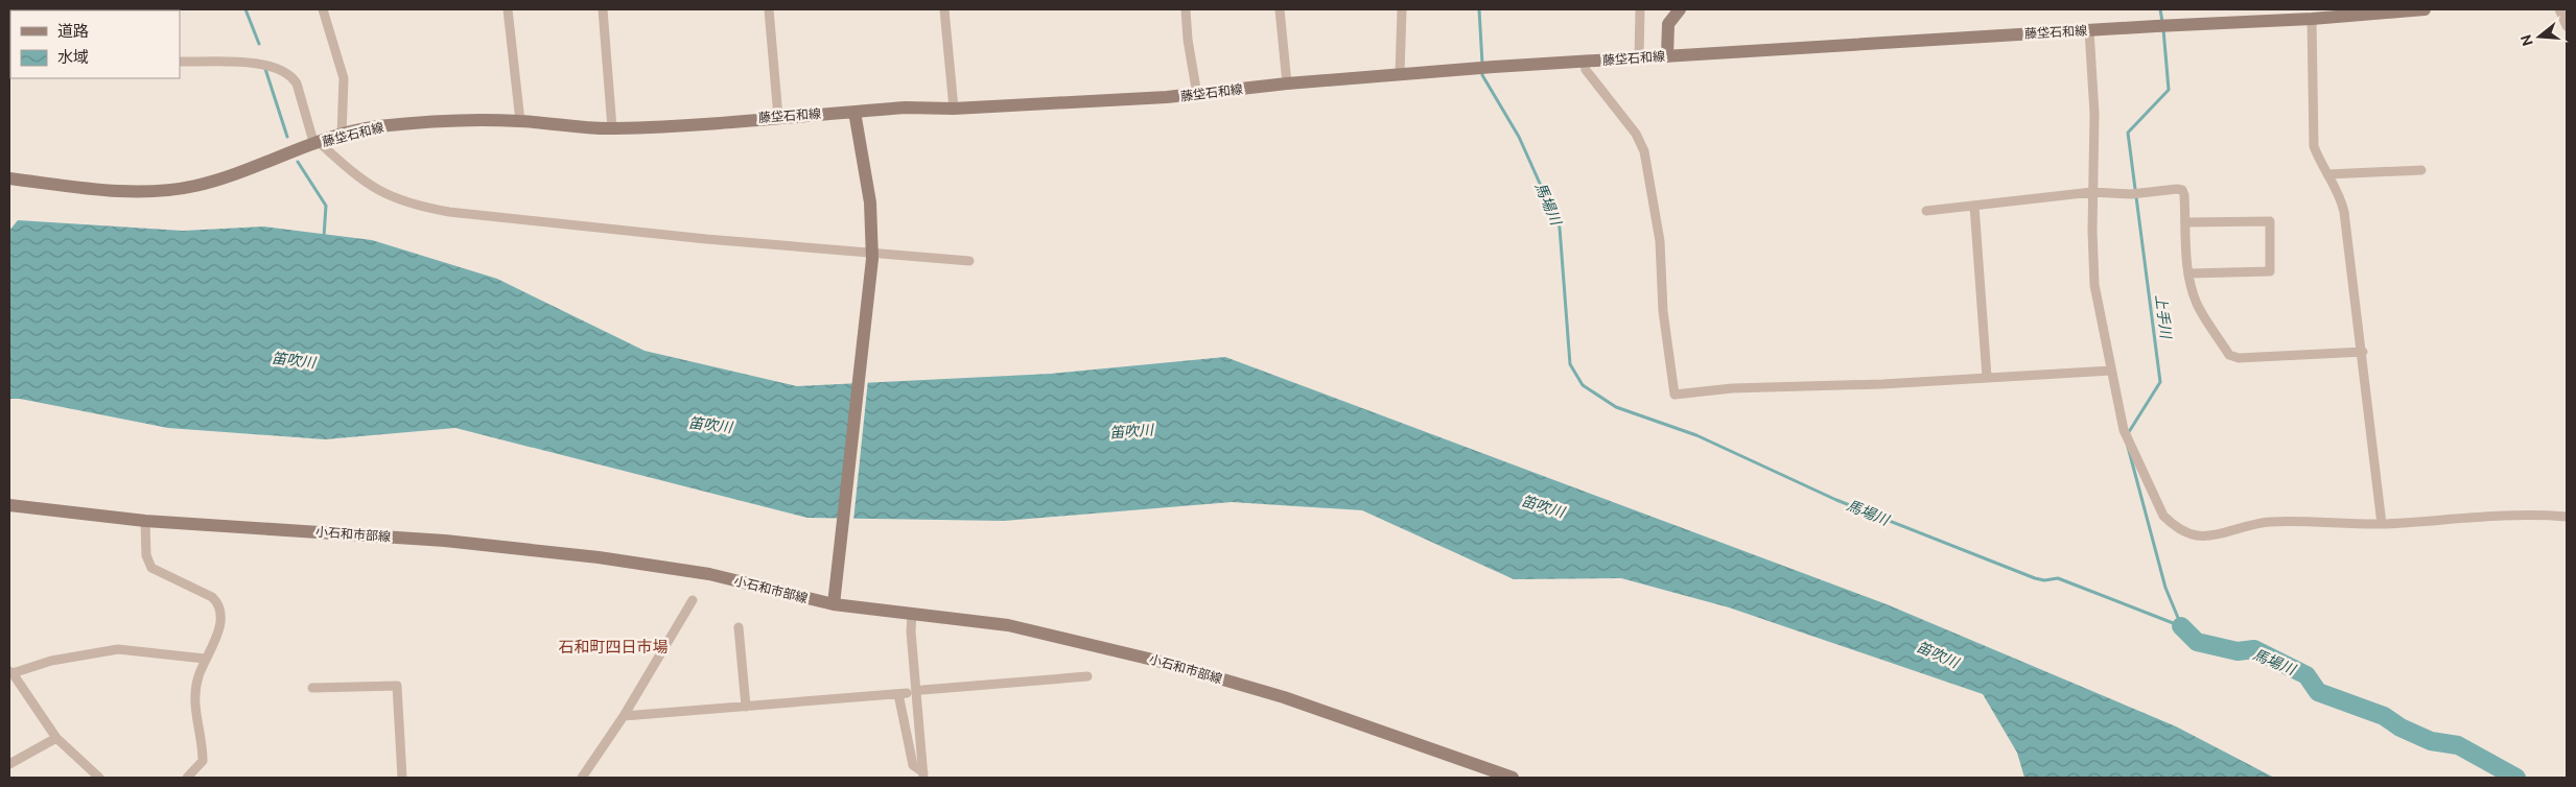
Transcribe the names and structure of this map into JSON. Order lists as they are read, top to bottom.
{
  "streets": {
    "main road": ["藤垈石和線", "小石和市部線"]
  },
  "districts": ["石和町四日市場"],
  "water": ["馬場川", "上手川", "笛吹川"],
  "legend": ["道路", "水域"],
  "north": "left"
}
